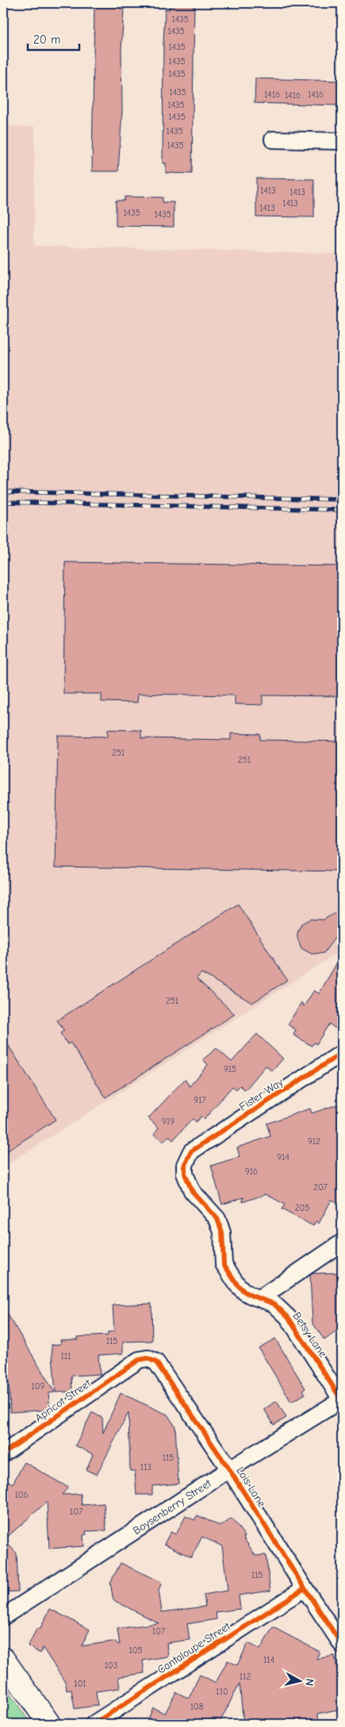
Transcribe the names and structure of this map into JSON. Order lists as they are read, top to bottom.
{
  "streets": {
    "street": [
      "Fister Way",
      "Betsy Lane",
      "Apricot Street",
      "Lois Lane",
      "Boysenberry Street",
      "Cantaloupe Street"
    ]
  },
  "crossings": [
    ["Fister Way", "Betsy Lane"],
    ["Betsy Lane", "Boysenberry Street"],
    ["Apricot Street", "Lois Lane"],
    ["Lois Lane", "Boysenberry Street"],
    ["Lois Lane", "Cantaloupe Street"]
  ],
  "house_numbers": [
    "1435",
    "1435",
    "1435",
    "1435",
    "1435",
    "1435",
    "1416",
    "1416",
    "1416",
    "1435",
    "1435",
    "1435",
    "1435",
    "1413",
    "1413",
    "1413",
    "1413",
    "1435",
    "1435",
    "251",
    "251",
    "251",
    "915",
    "917",
    "919",
    "912",
    "914",
    "916",
    "207",
    "205",
    "115",
    "111",
    "109",
    "115",
    "113",
    "106",
    "107",
    "115",
    "107",
    "105",
    "114",
    "103",
    "112",
    "101",
    "110",
    "108"
  ],
  "scale_bar": "20 m",
  "north": "right"
}
